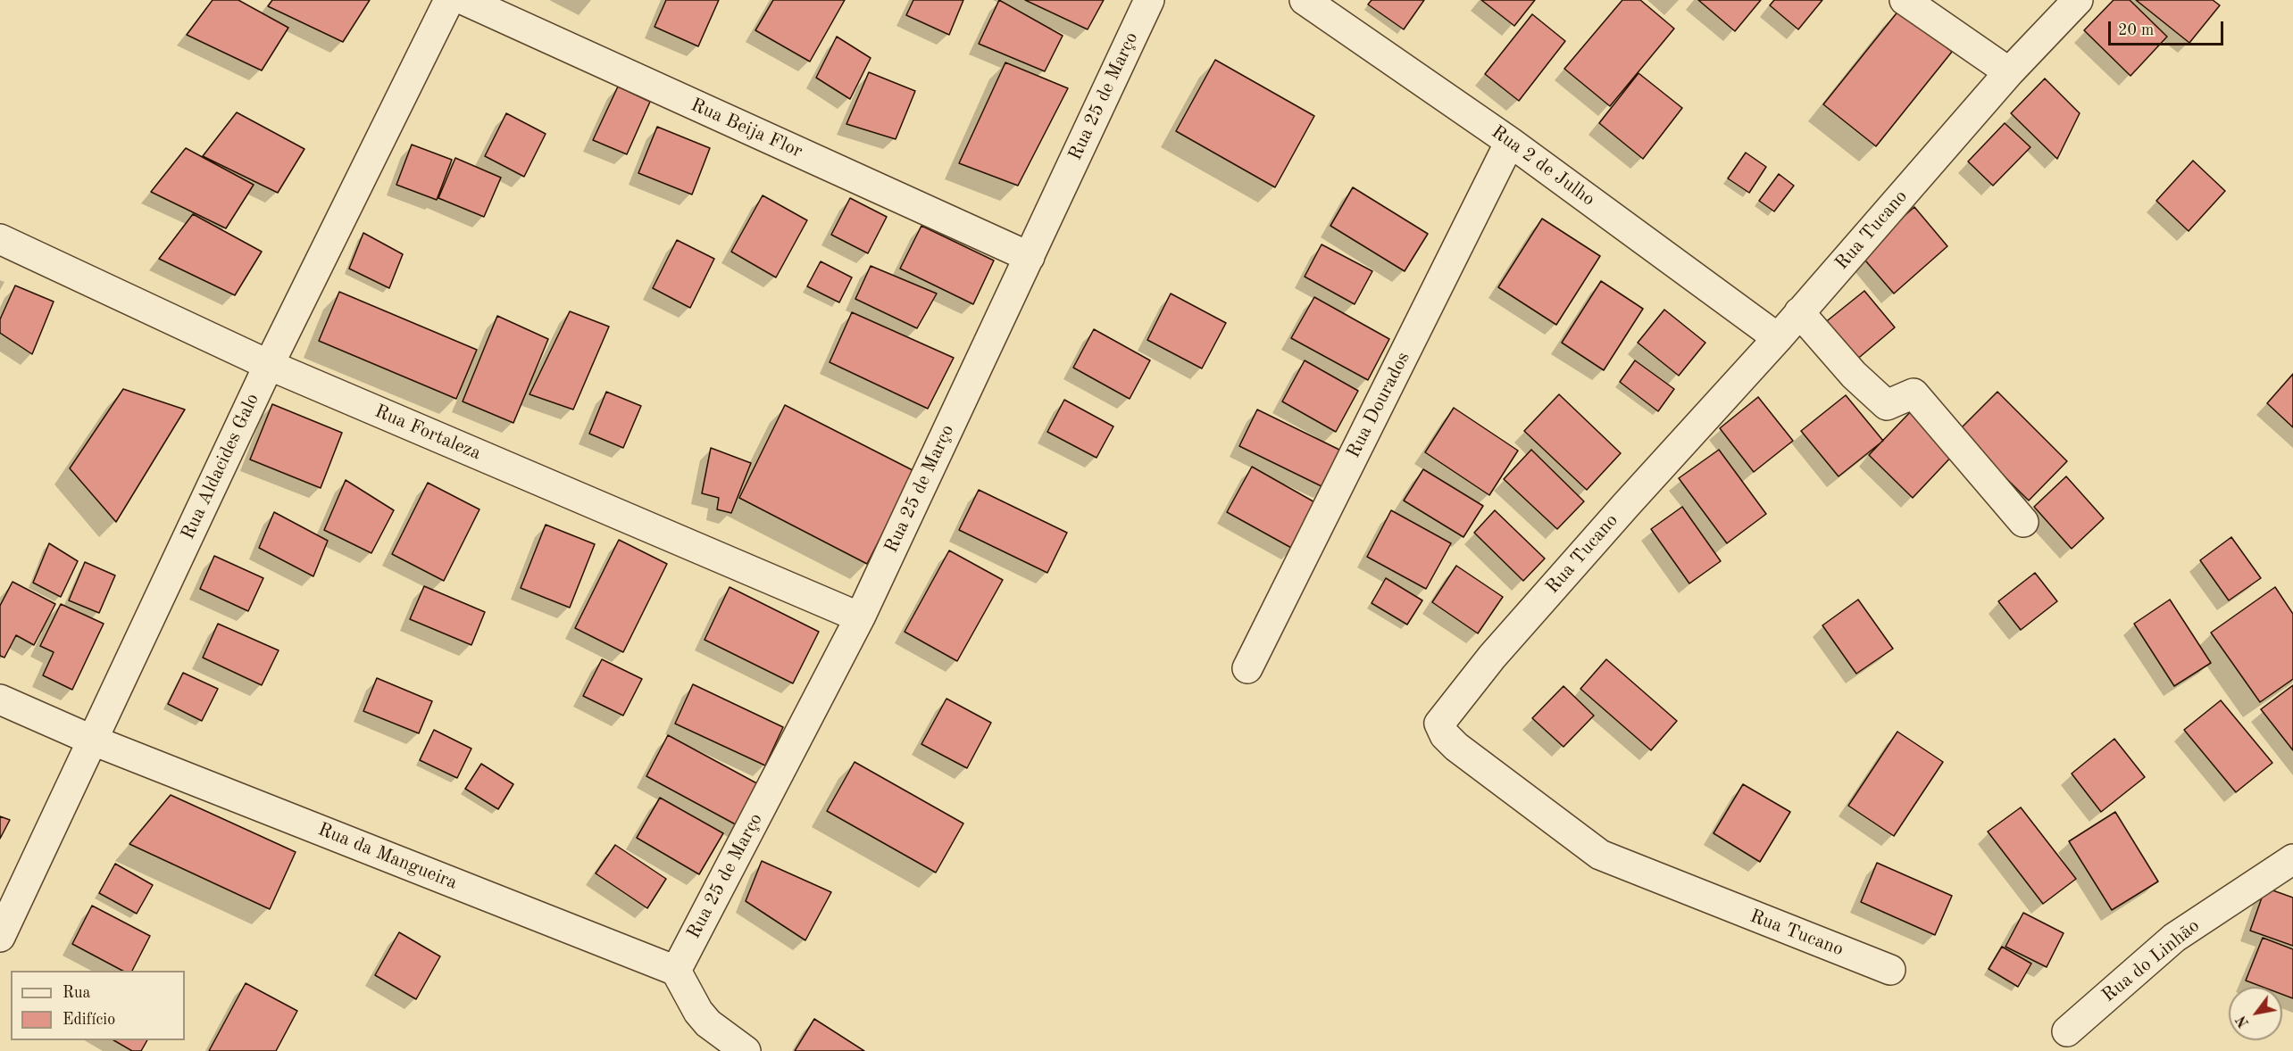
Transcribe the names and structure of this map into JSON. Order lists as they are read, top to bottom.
{
  "streets": {
    "street": [
      "Rua 25 de Março",
      "Rua Beija Flor",
      "Rua 2 de Julho",
      "Rua Tucano",
      "Rua Dourados",
      "Rua Fortaleza",
      "Rua Aldacides Galo",
      "Rua da Mangueira",
      "Rua do Linhão"
    ]
  },
  "crossings": [
    ["Rua 25 de Março", "Rua Beija Flor"],
    ["Rua 25 de Março", "Rua Fortaleza"],
    ["Rua 25 de Março", "Rua da Mangueira"],
    ["Rua 2 de Julho", "Rua Tucano"],
    ["Rua 2 de Julho", "Rua Dourados"],
    ["Rua Fortaleza", "Rua Aldacides Galo"],
    ["Rua Aldacides Galo", "Rua da Mangueira"]
  ],
  "legend": ["Rua", "Edifício"],
  "scale_bar": "20 m",
  "north": "bottom left"
}
